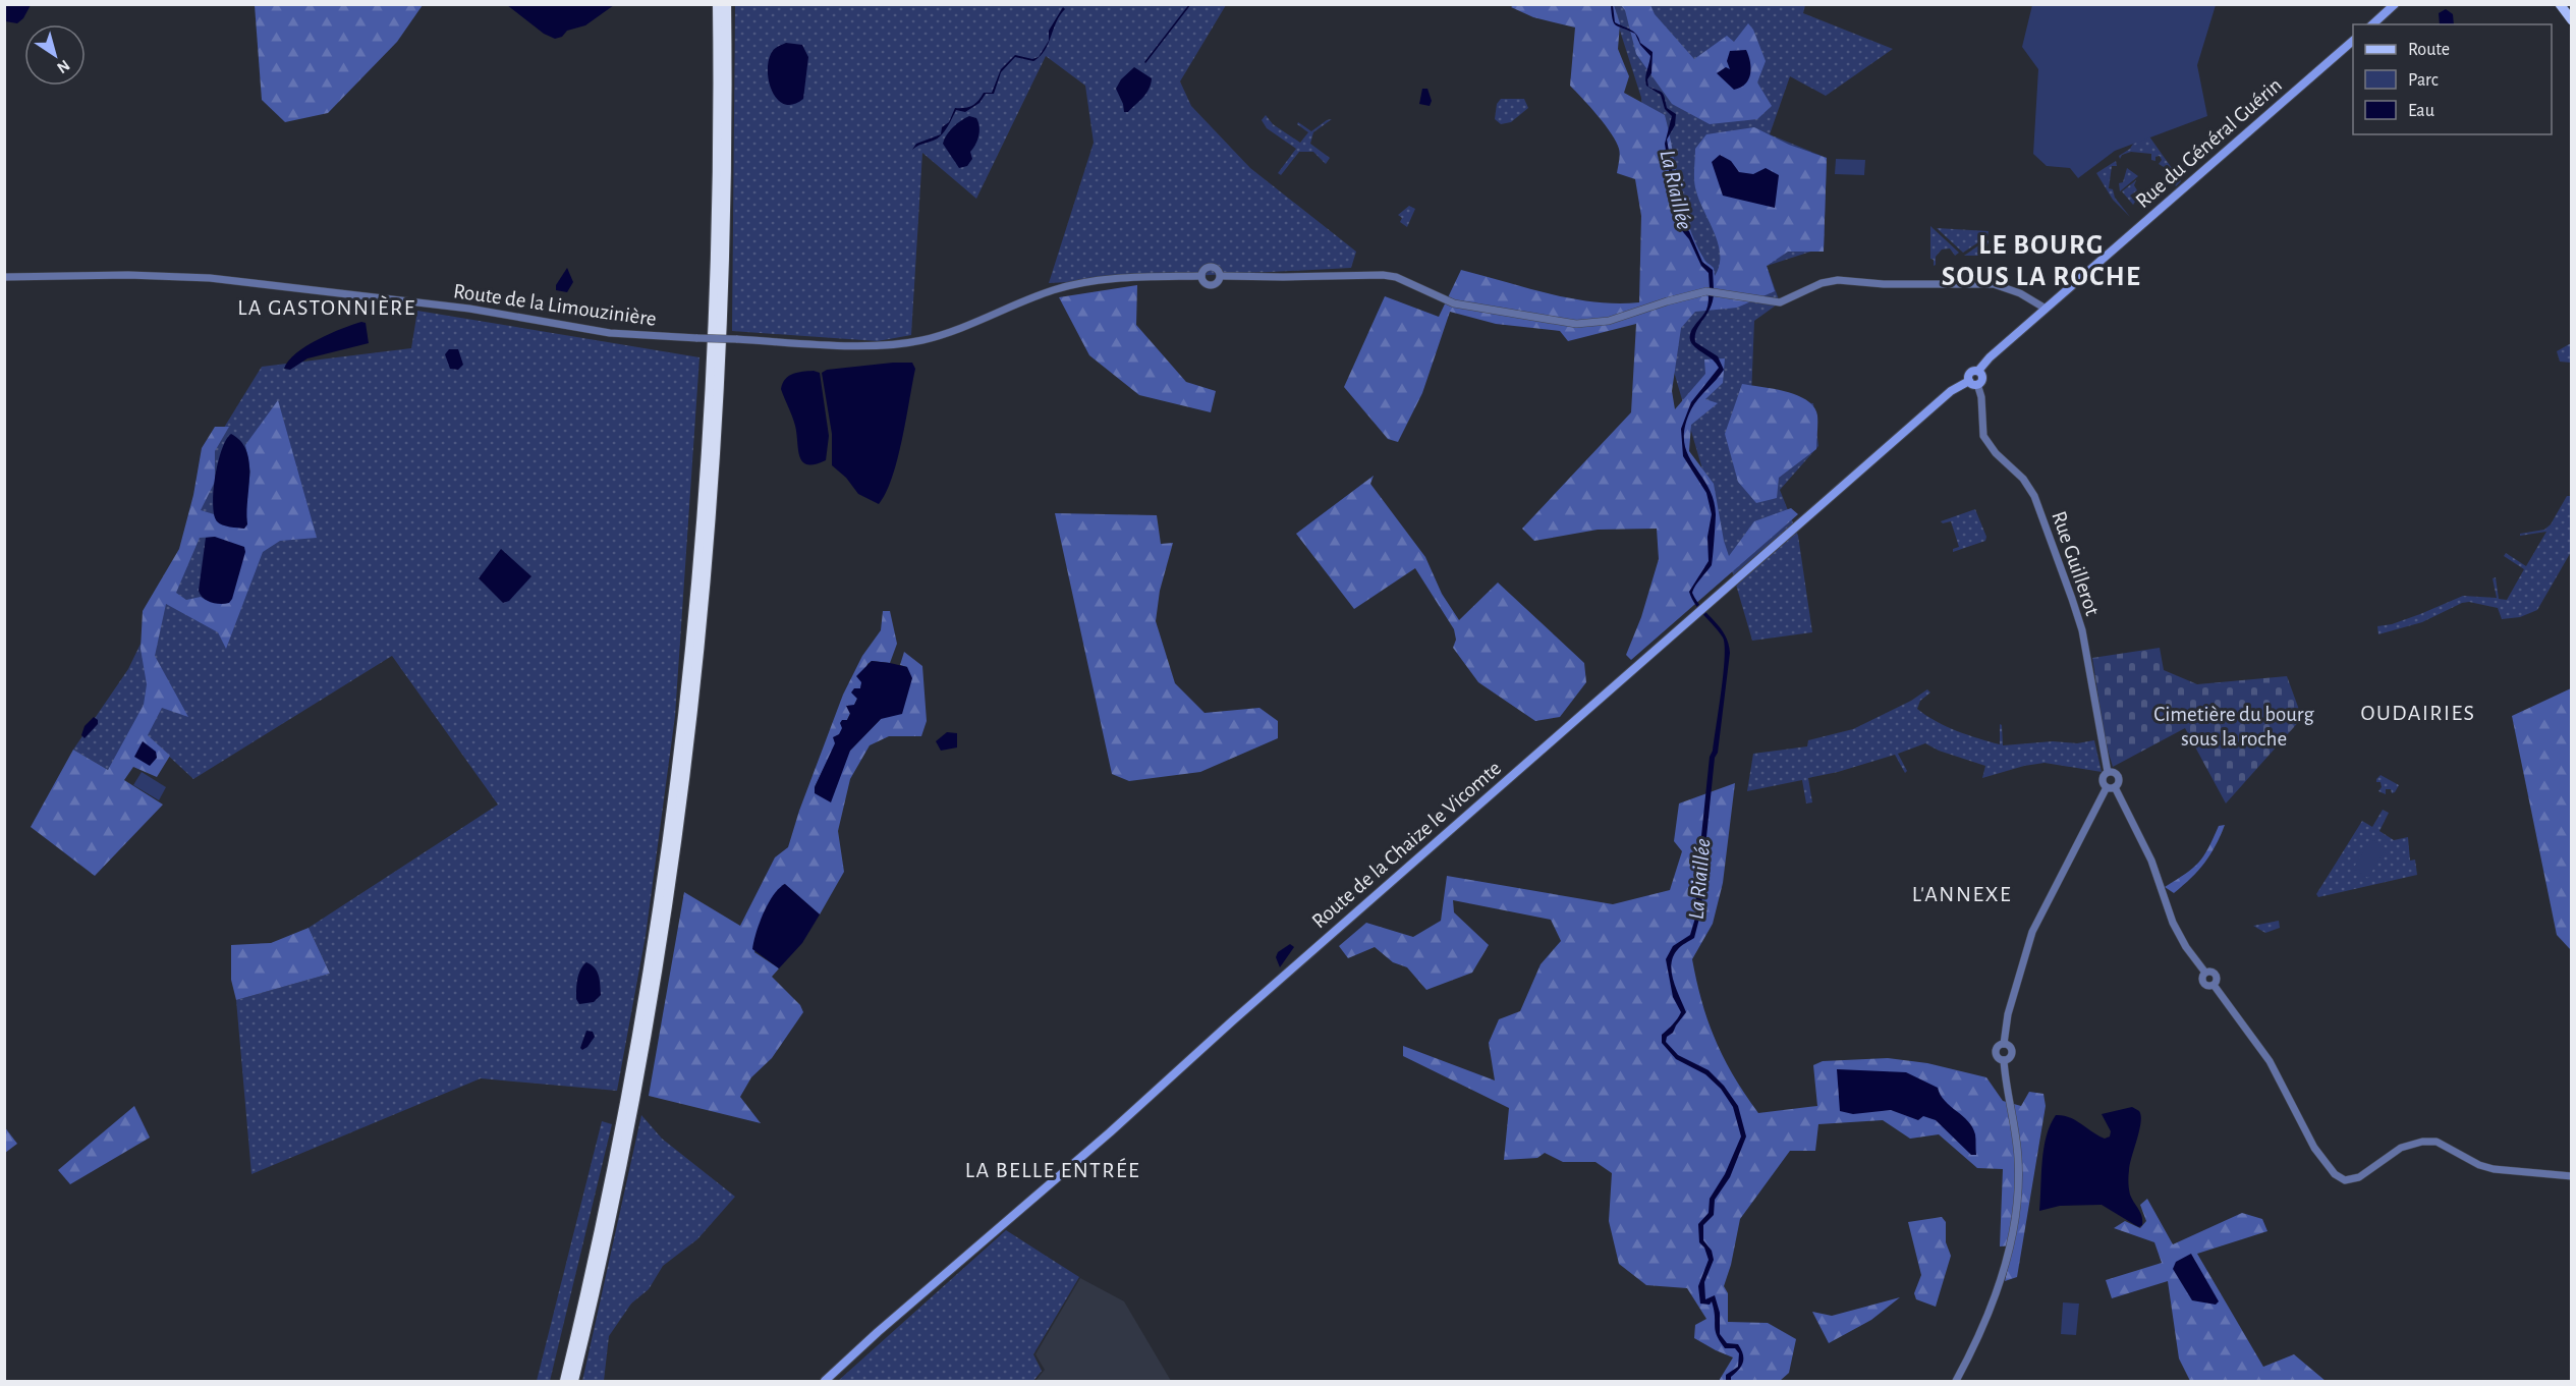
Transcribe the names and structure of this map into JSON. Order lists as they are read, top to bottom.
{
  "streets": {
    "main road": ["Rue du Général Guérin", "Route de la Chaize le Vicomte"],
    "street": ["Route de la Limouzinière", "Rue Guillerot"]
  },
  "crossings": [
    ["Rue du Général Guérin", "Rue Guillerot"],
    ["Rue du Général Guérin", "Route de la Chaize le Vicomte"],
    ["Rue Guillerot", "Route de la Chaize le Vicomte"]
  ],
  "districts": [
    "LE BOURG SOUS LA ROCHE",
    "LA GASTONNIÈRE",
    "OUDAIRIES",
    "L'ANNEXE",
    "LA BELLE ENTRÉE"
  ],
  "water": ["La Riaillée"],
  "parks": ["Cimetière du bourg sous la roche"],
  "legend": ["Route", "Parc", "Eau"],
  "north": "bottom right"
}
